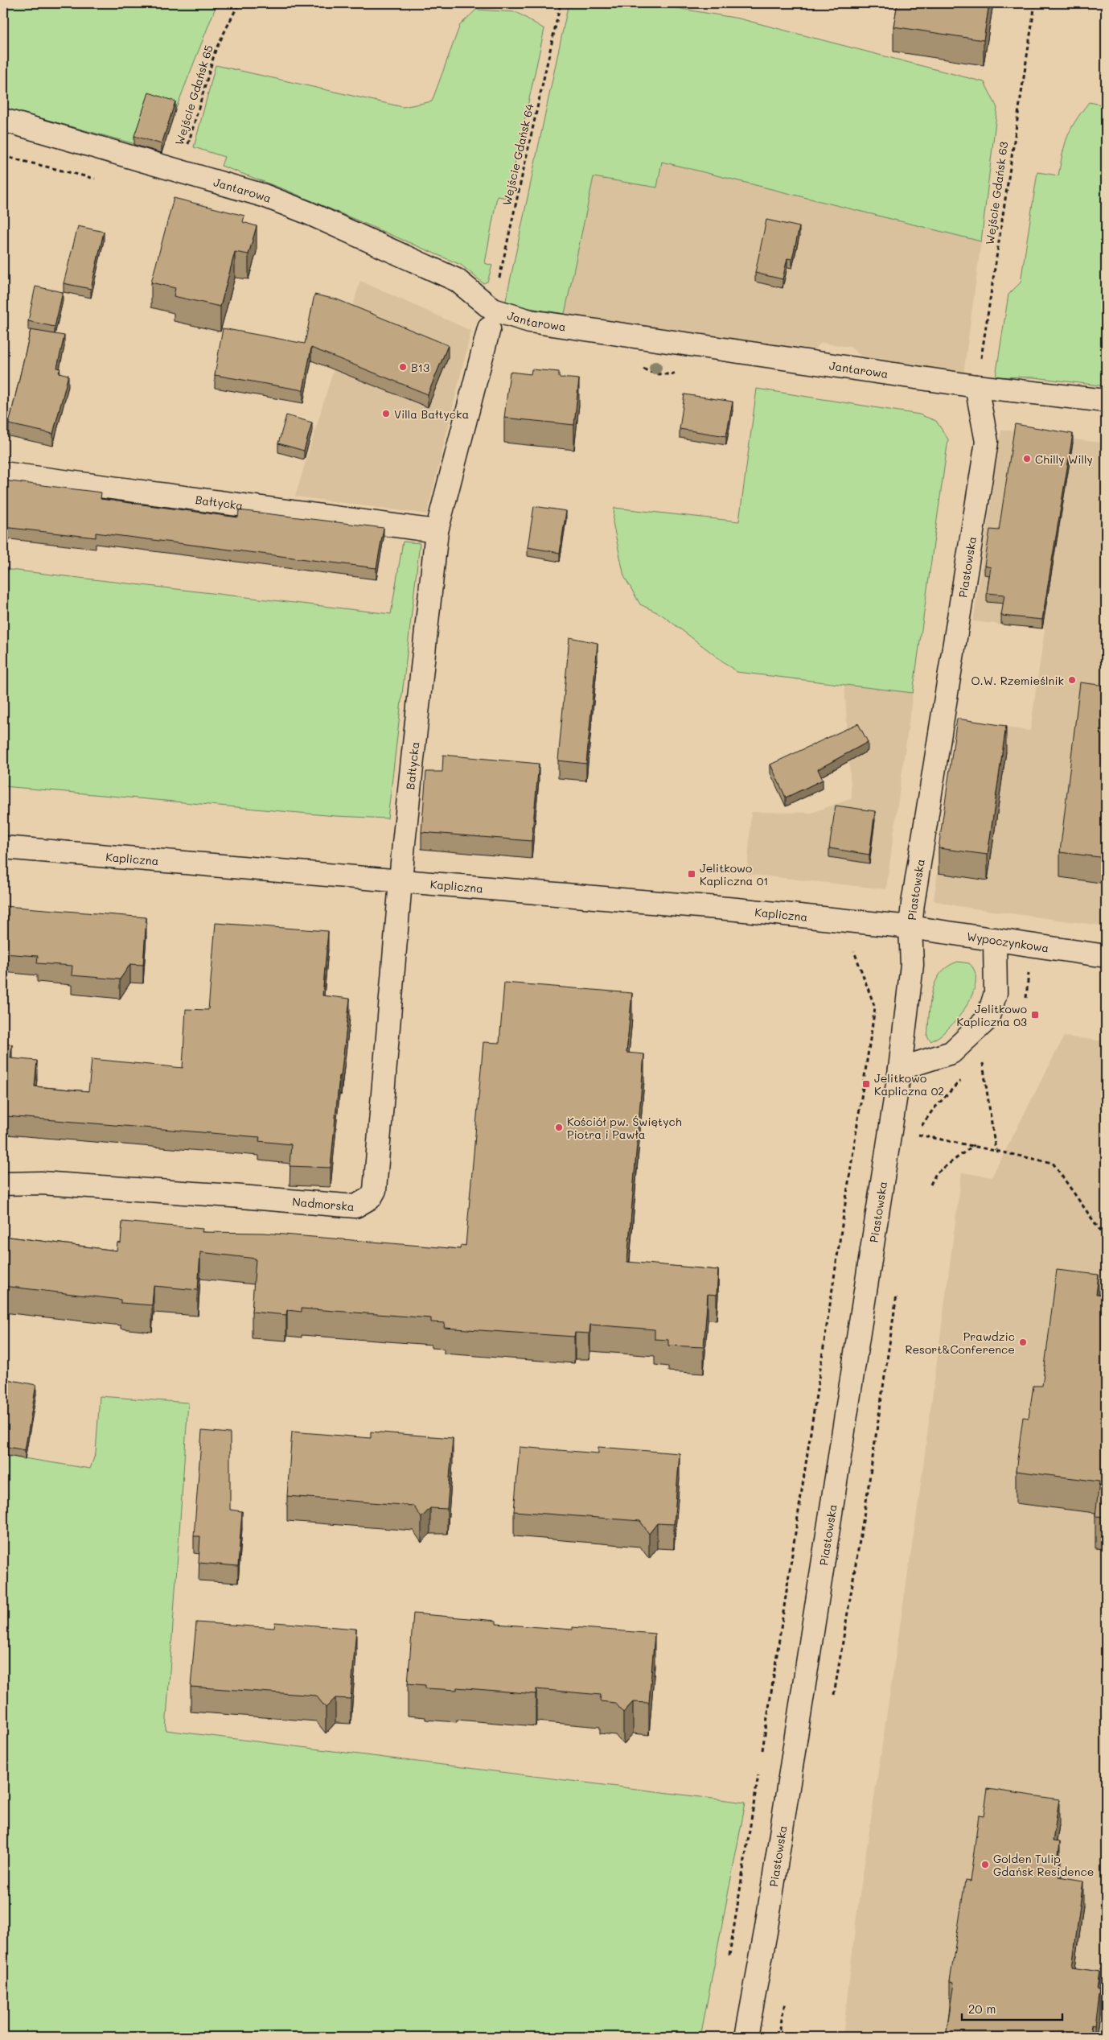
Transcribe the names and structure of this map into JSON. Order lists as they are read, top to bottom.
{
  "streets": {
    "street": [
      "Jantarowa",
      "Bałtycka",
      "Piastowska",
      "Kapliczna",
      "Wypoczynkowa",
      "Nadmorska"
    ],
    "path": ["Wejście Gdańsk 65", "Wejście Gdańsk 64", "Wejście Gdańsk 63"]
  },
  "crossings": [
    ["Wejście Gdańsk 65", "Jantarowa"],
    ["Wejście Gdańsk 64", "Jantarowa"],
    ["Wejście Gdańsk 64", "Bałtycka"],
    ["Jantarowa", "Wejście Gdańsk 63"],
    ["Jantarowa", "Bałtycka"],
    ["Jantarowa", "Piastowska"],
    ["Wejście Gdańsk 63", "Piastowska"],
    ["Bałtycka", "Kapliczna"],
    ["Bałtycka", "Nadmorska"],
    ["Piastowska", "Kapliczna"],
    ["Piastowska", "Wypoczynkowa"],
    ["Kapliczna", "Wypoczynkowa"],
    ["Kapliczna", "Nadmorska"]
  ],
  "places": {
    "other": [
      "B13",
      "Villa Bałtycka",
      "Chilly Willy",
      "O.W. Rzemieślnik",
      "Kościół pw. Świętych Piotra i Pawła",
      "Prawdzic Resort&Conference",
      "Golden Tulip Gdańsk Residence"
    ],
    "transit": ["Jelitkowo Kapliczna 01", "Jelitkowo Kapliczna 03", "Jelitkowo Kapliczna 02"]
  },
  "scale_bar": "20 m"
}
